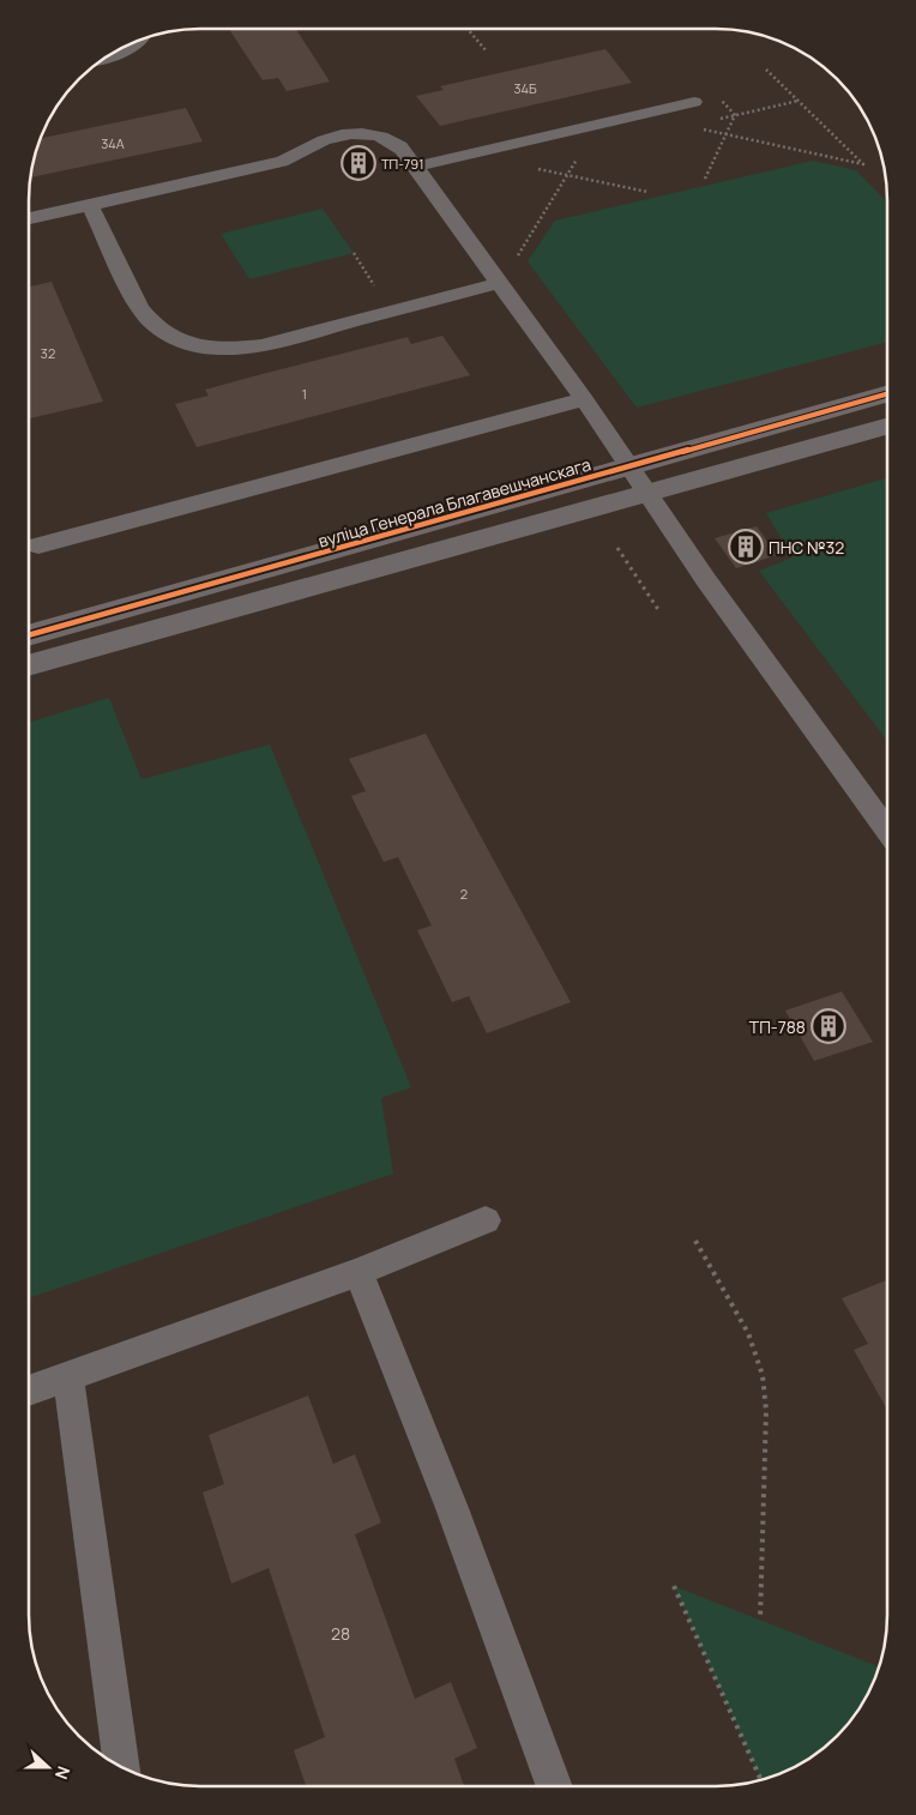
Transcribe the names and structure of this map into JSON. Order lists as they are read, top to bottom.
{
  "streets": {
    "street": ["вуліца Генерала Благавешчанскага"]
  },
  "places": {
    "building": ["ТП-791", "ПНС №32", "ТП-788"]
  },
  "house_numbers": [
    "34Б",
    "34А",
    "32",
    "1",
    "2",
    "28"
  ],
  "north": "right"
}
